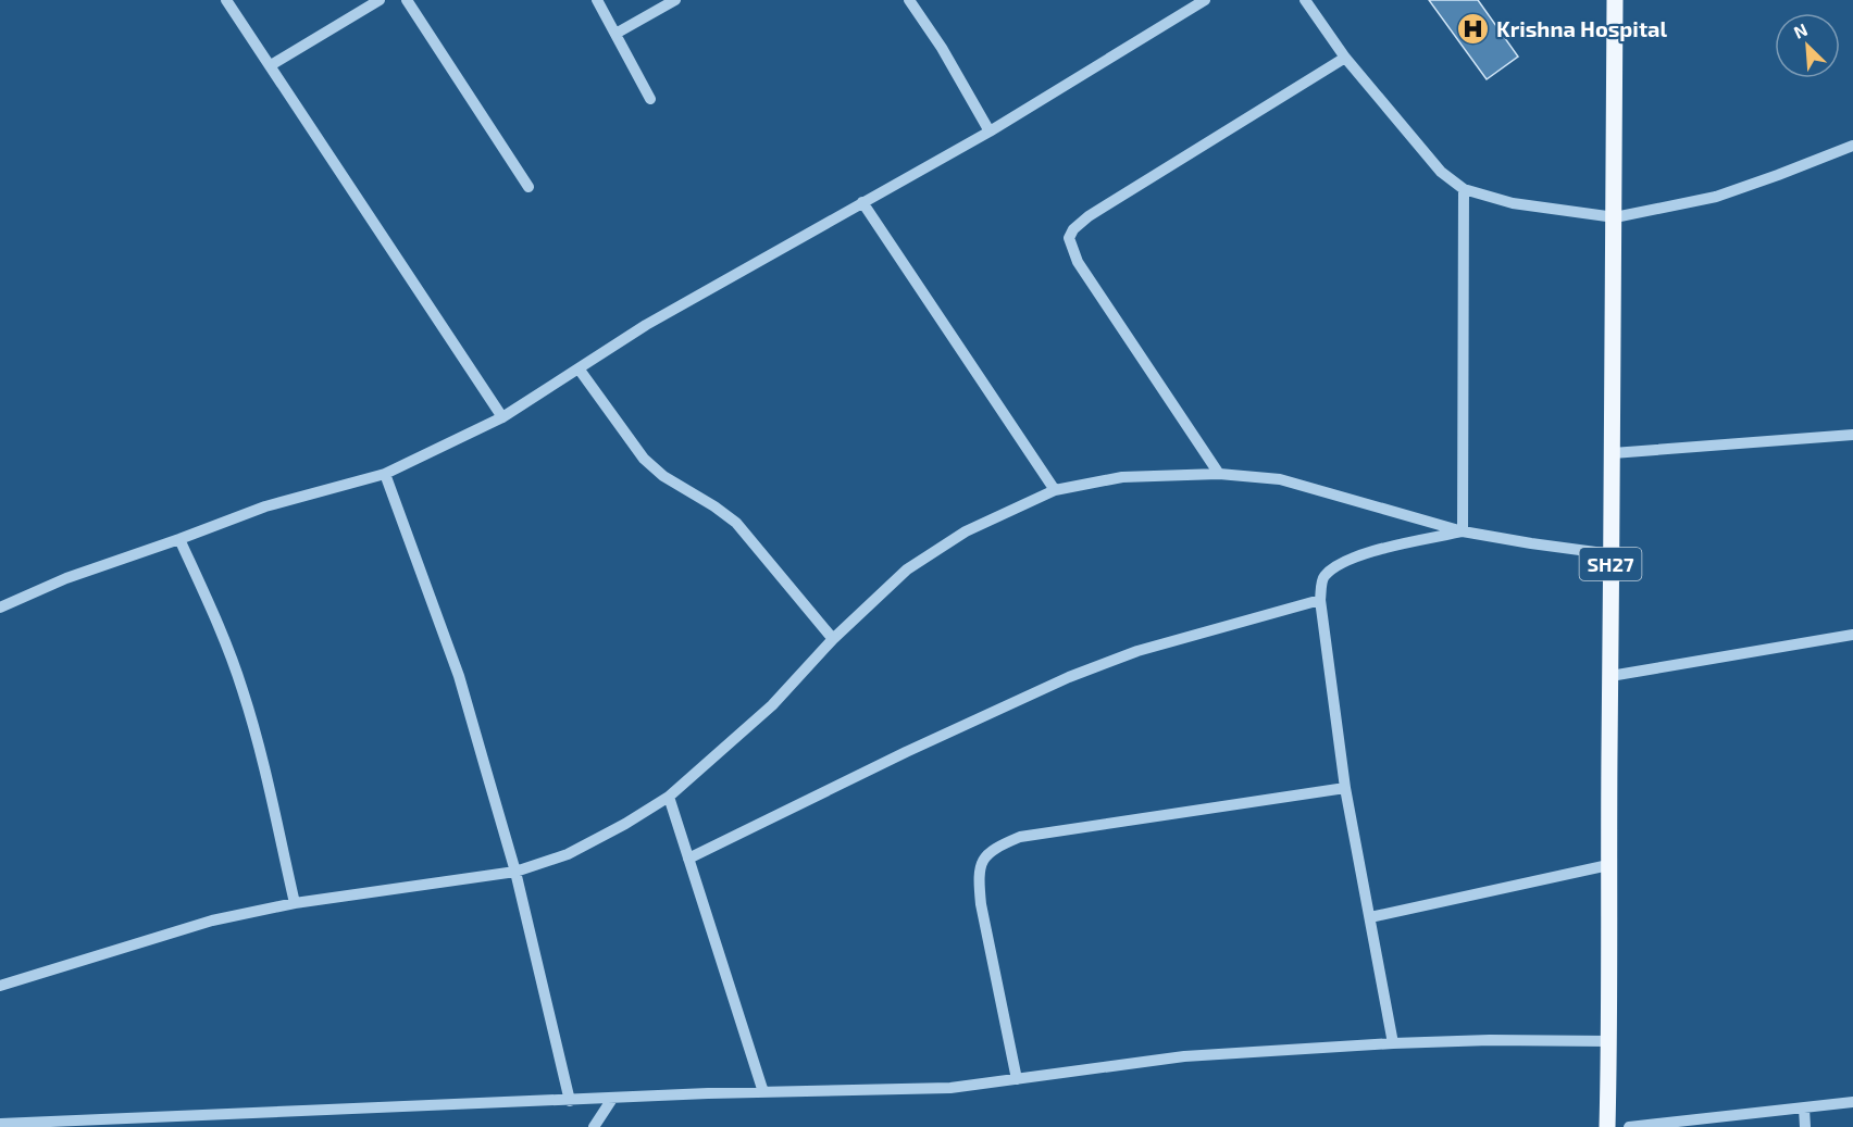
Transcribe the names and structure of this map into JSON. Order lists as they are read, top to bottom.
{
  "streets": {
    "main road": ["SH27"]
  },
  "places": {
    "hospital": ["Krishna Hospital"]
  },
  "north": "top left"
}
